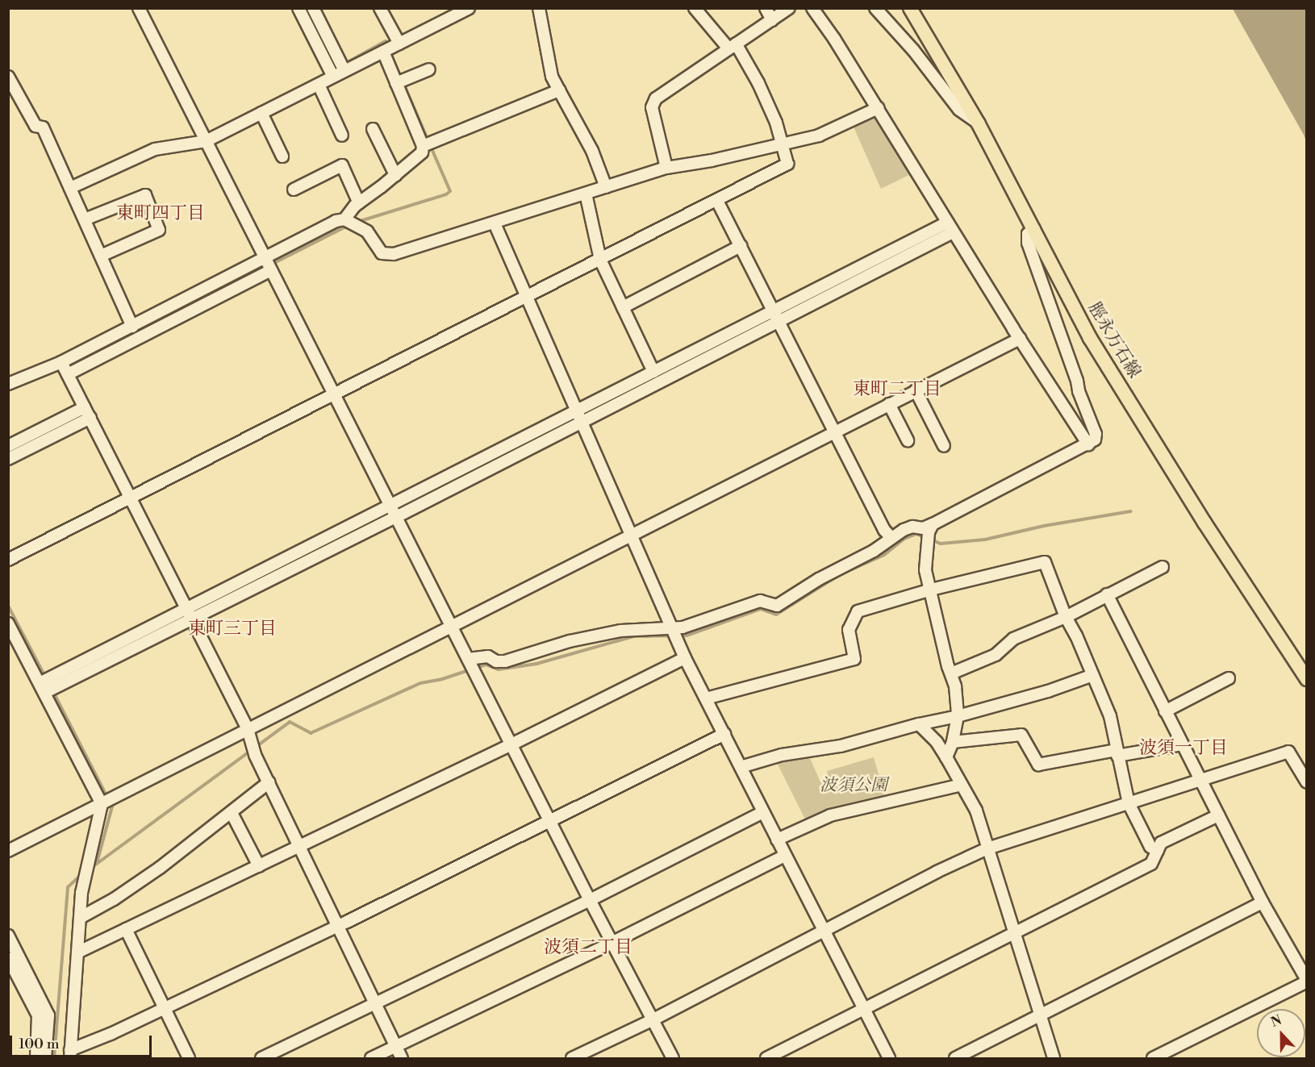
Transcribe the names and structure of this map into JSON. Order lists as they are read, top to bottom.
{
  "streets": {
    "main road": ["脛永万石線"]
  },
  "districts": [
    "東町四丁目",
    "東町二丁目",
    "東町三丁目",
    "波須一丁目",
    "波須二丁目"
  ],
  "parks": ["波須公園"],
  "scale_bar": "100 m",
  "north": "top"
}
